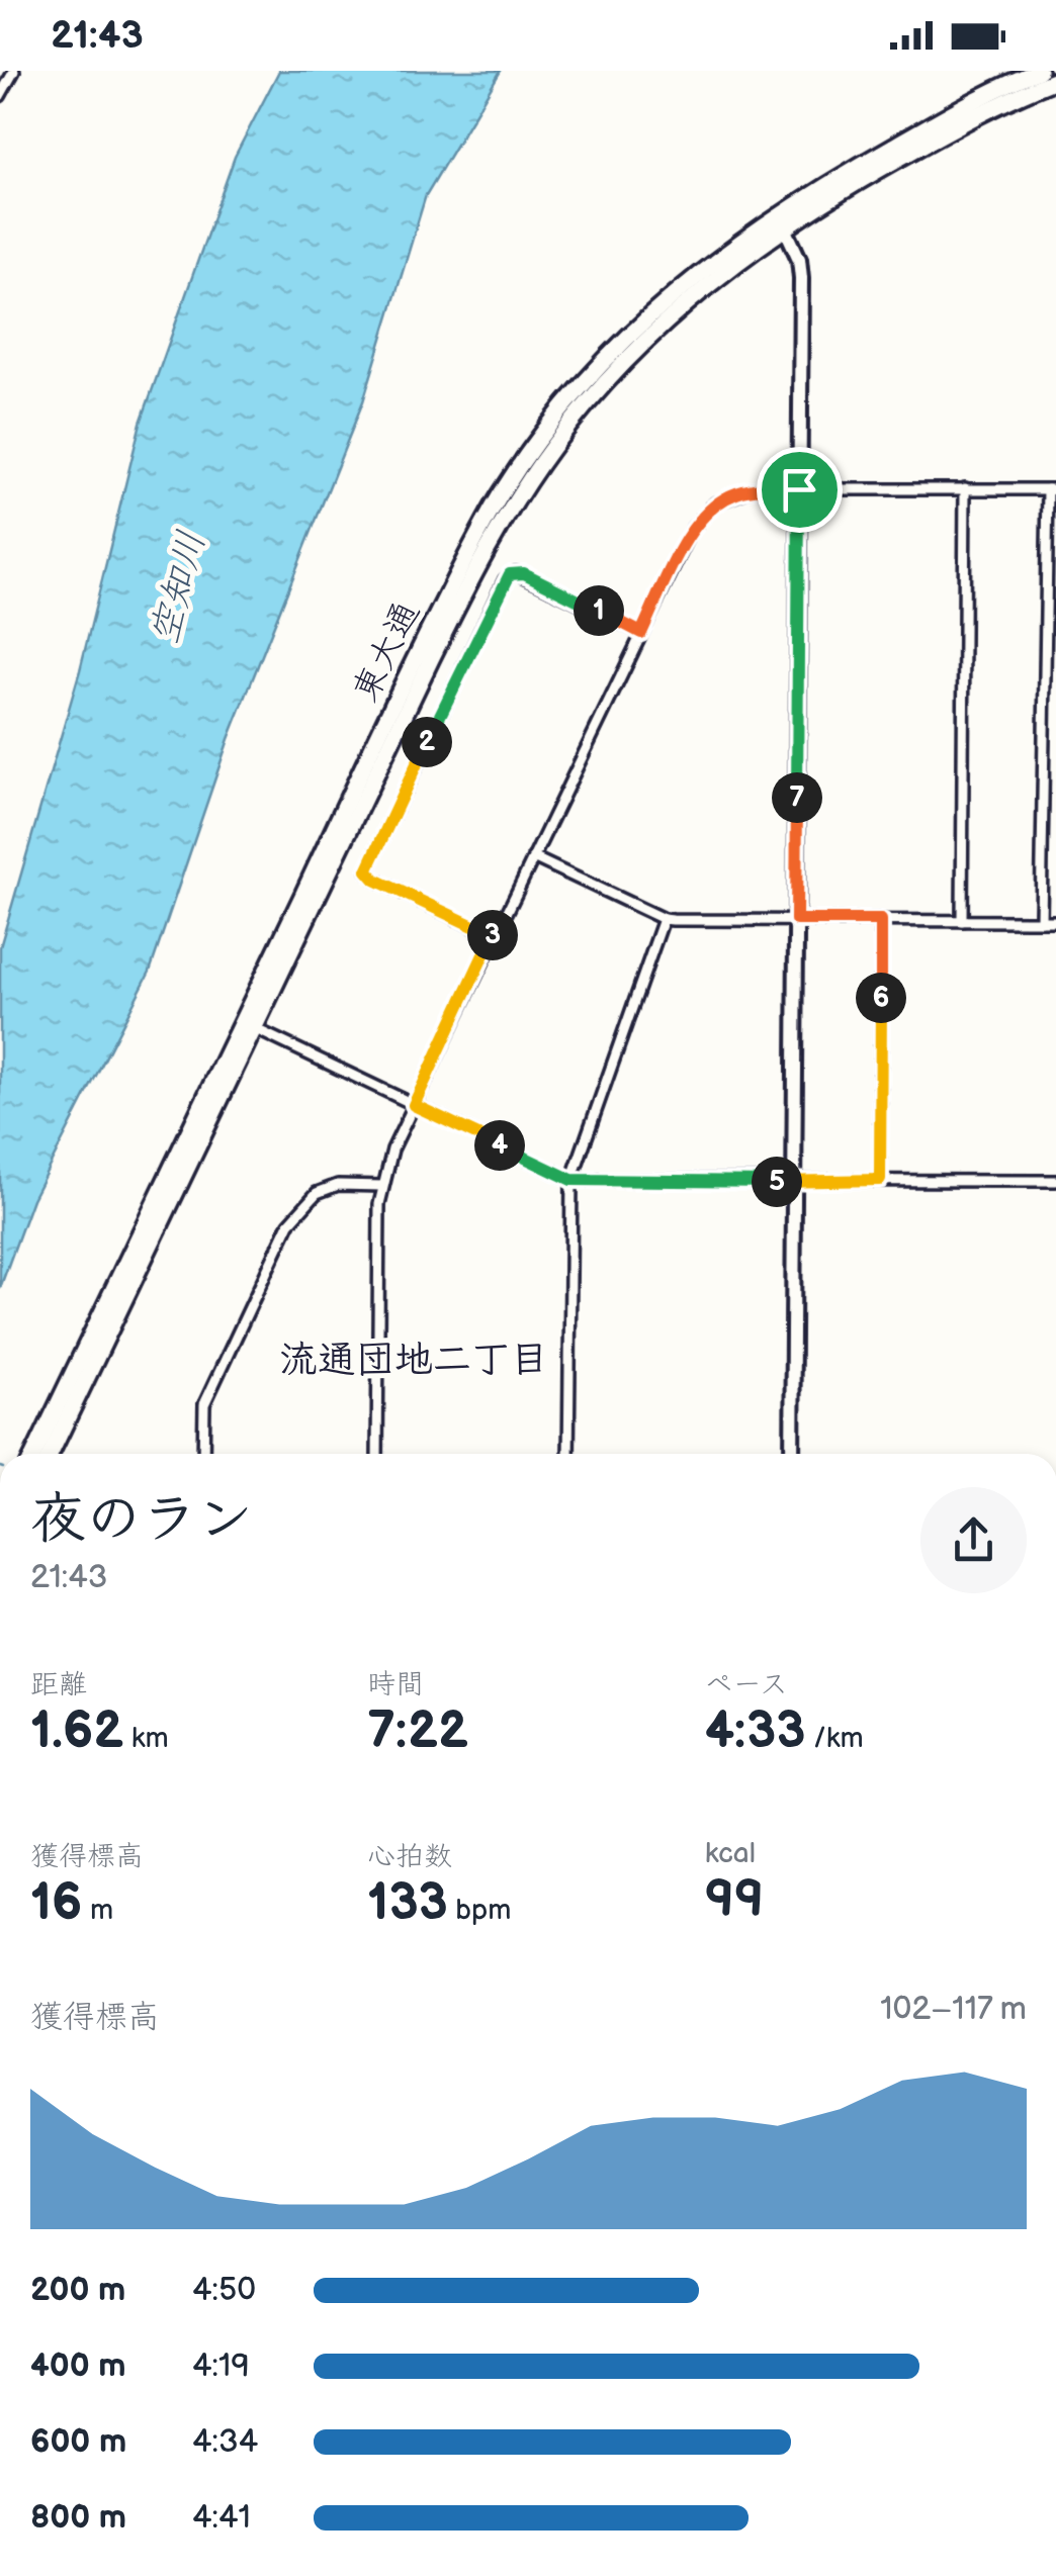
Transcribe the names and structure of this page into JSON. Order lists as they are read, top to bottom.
{
  "streets": {
    "highway": ["東大通"]
  },
  "districts": ["流通団地二丁目"],
  "water": ["空知川"],
  "page": {
    "status": "21:43",
    "pins": [
      "1",
      "2",
      "7",
      "3",
      "6",
      "4",
      "5"
    ],
    "heading": ["夜のラン", "21:43"],
    "stats": [
      ["距離", "1.62 km"],
      ["時間", "7:22"],
      ["ペース", "4:33 /km"],
      ["獲得標高", "16 m"],
      ["心拍数", "133 bpm"],
      ["kcal", "99"]
    ],
    "chart": ["獲得標高", "102–117 m"],
    "list": [
      {
        "name": "200 m",
        "note": "4:50"
      },
      {
        "name": "400 m",
        "note": "4:19"
      },
      {
        "name": "600 m",
        "note": "4:34"
      },
      {
        "name": "800 m",
        "note": "4:41"
      }
    ]
  }
}
